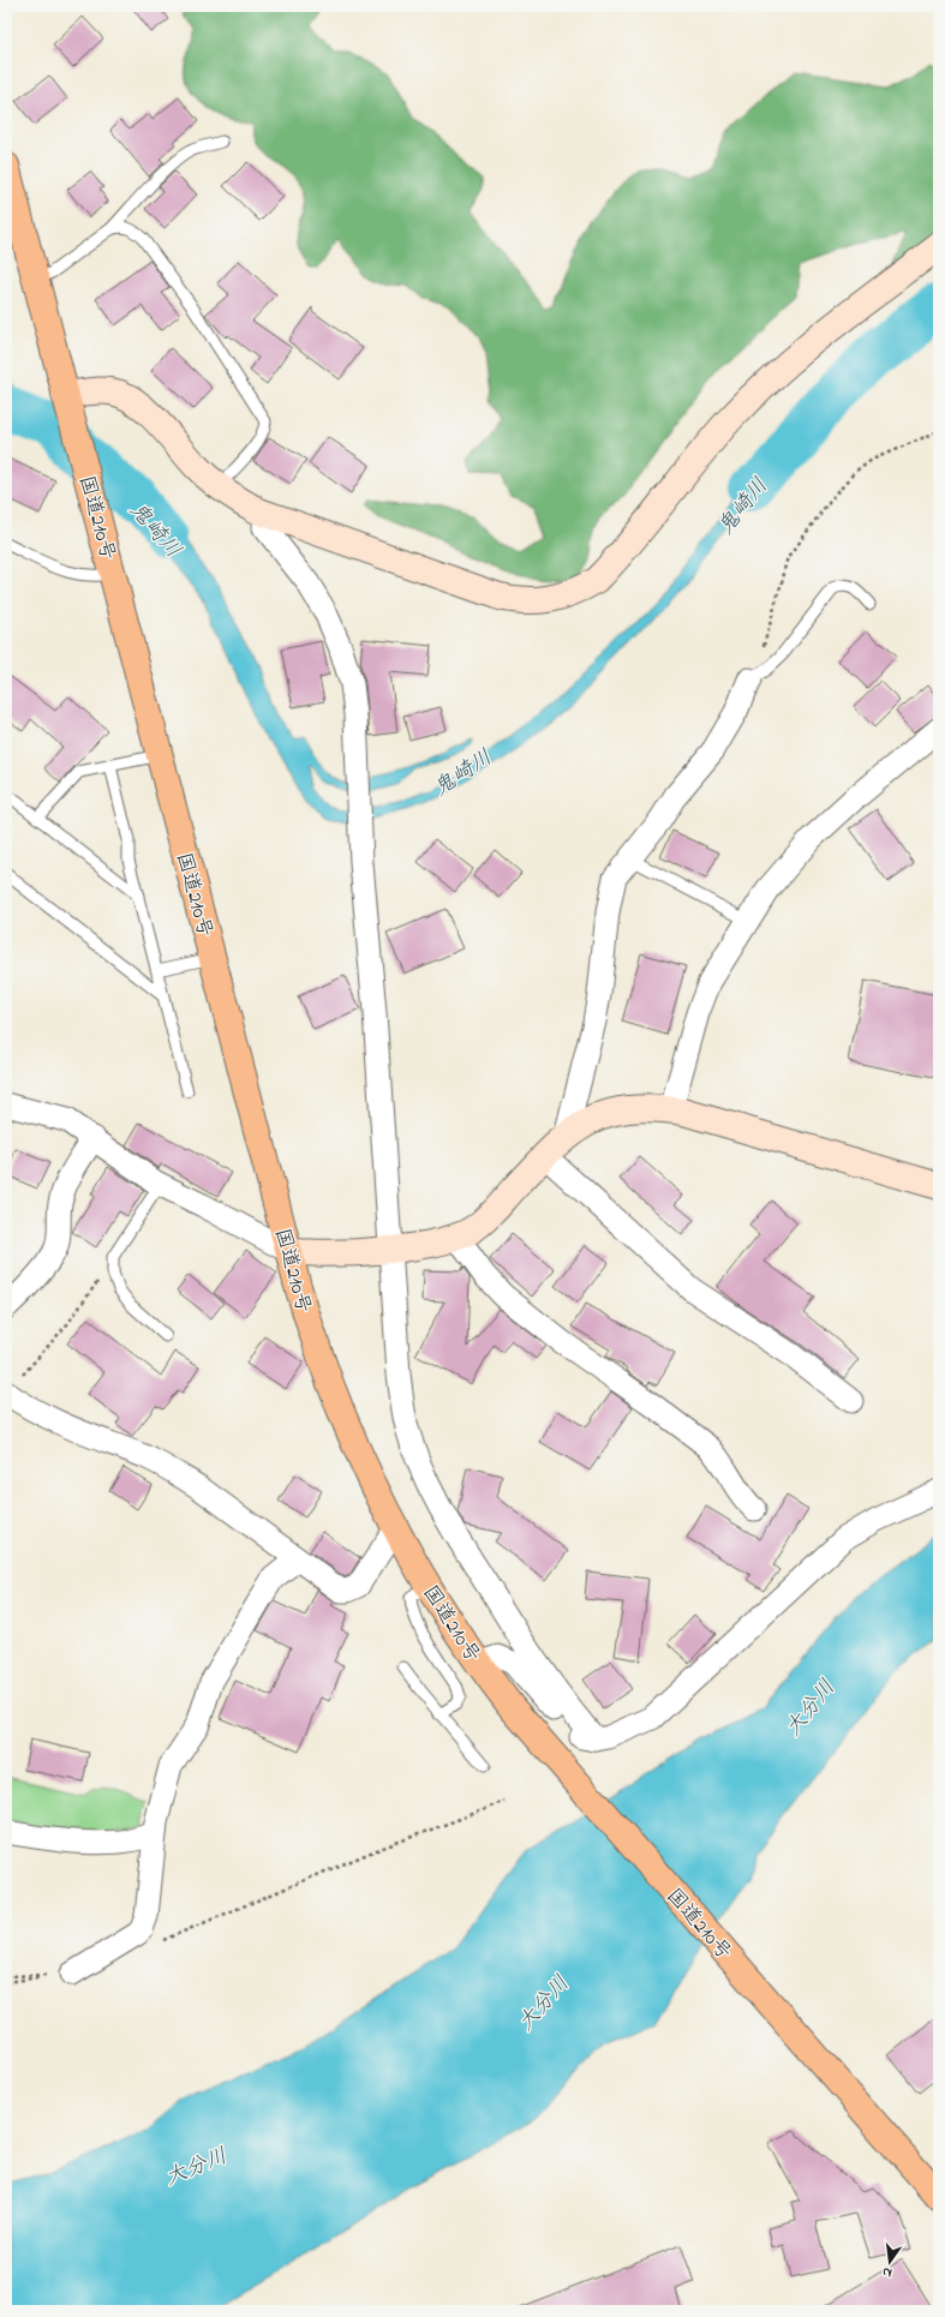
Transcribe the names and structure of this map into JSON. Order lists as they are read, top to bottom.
{
  "streets": {
    "highway": ["国道210号"]
  },
  "water": ["鬼崎川", "大分川"],
  "north": "bottom"
}
